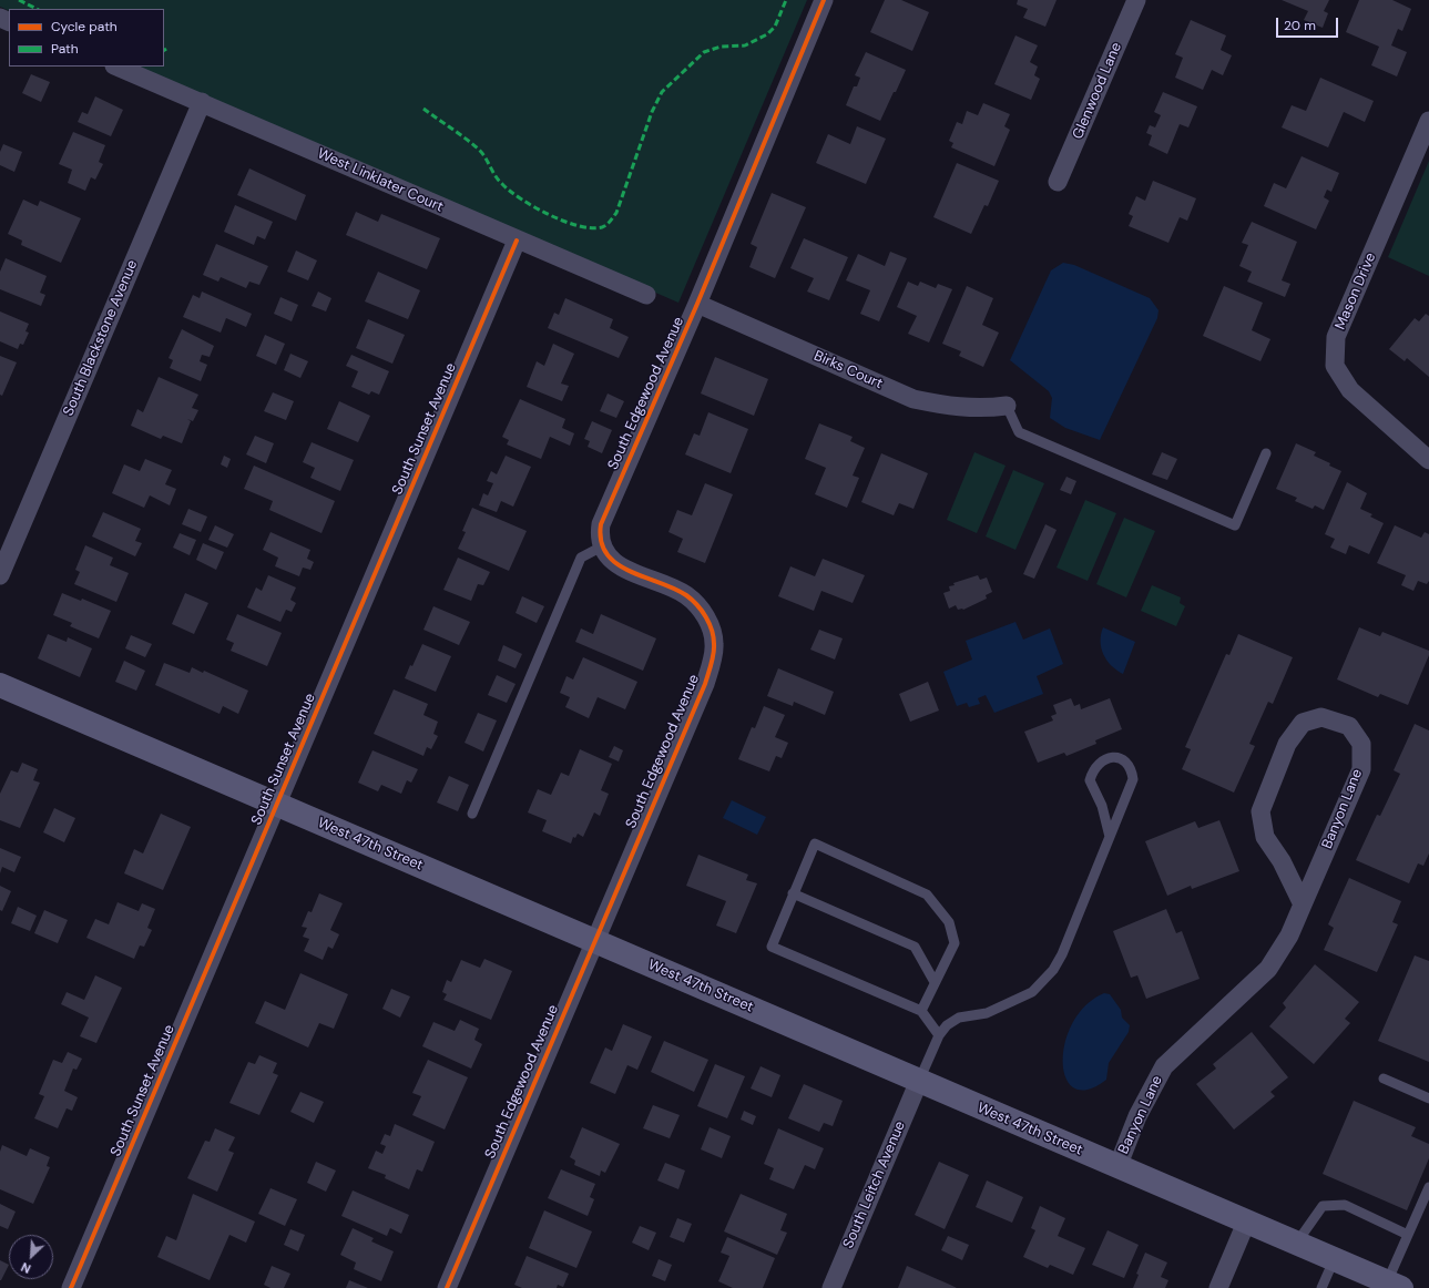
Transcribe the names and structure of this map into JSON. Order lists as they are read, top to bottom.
{
  "streets": {
    "main road": ["West 47th Street"],
    "street": [
      "Glenwood Lane",
      "West Linklater Court",
      "Mason Drive",
      "South Blackstone Avenue",
      "Birks Court",
      "South Edgewood Avenue",
      "South Sunset Avenue",
      "Banyon Lane",
      "South Leitch Avenue"
    ]
  },
  "crossings": [
    ["West Linklater Court", "South Blackstone Avenue"],
    ["West Linklater Court", "South Sunset Avenue"],
    ["Birks Court", "South Edgewood Avenue"],
    ["South Edgewood Avenue", "West 47th Street"],
    ["South Sunset Avenue", "West 47th Street"],
    ["Banyon Lane", "West 47th Street"],
    ["West 47th Street", "South Leitch Avenue"]
  ],
  "legend": ["Cycle path", "Path"],
  "scale_bar": "20 m",
  "north": "bottom left"
}
